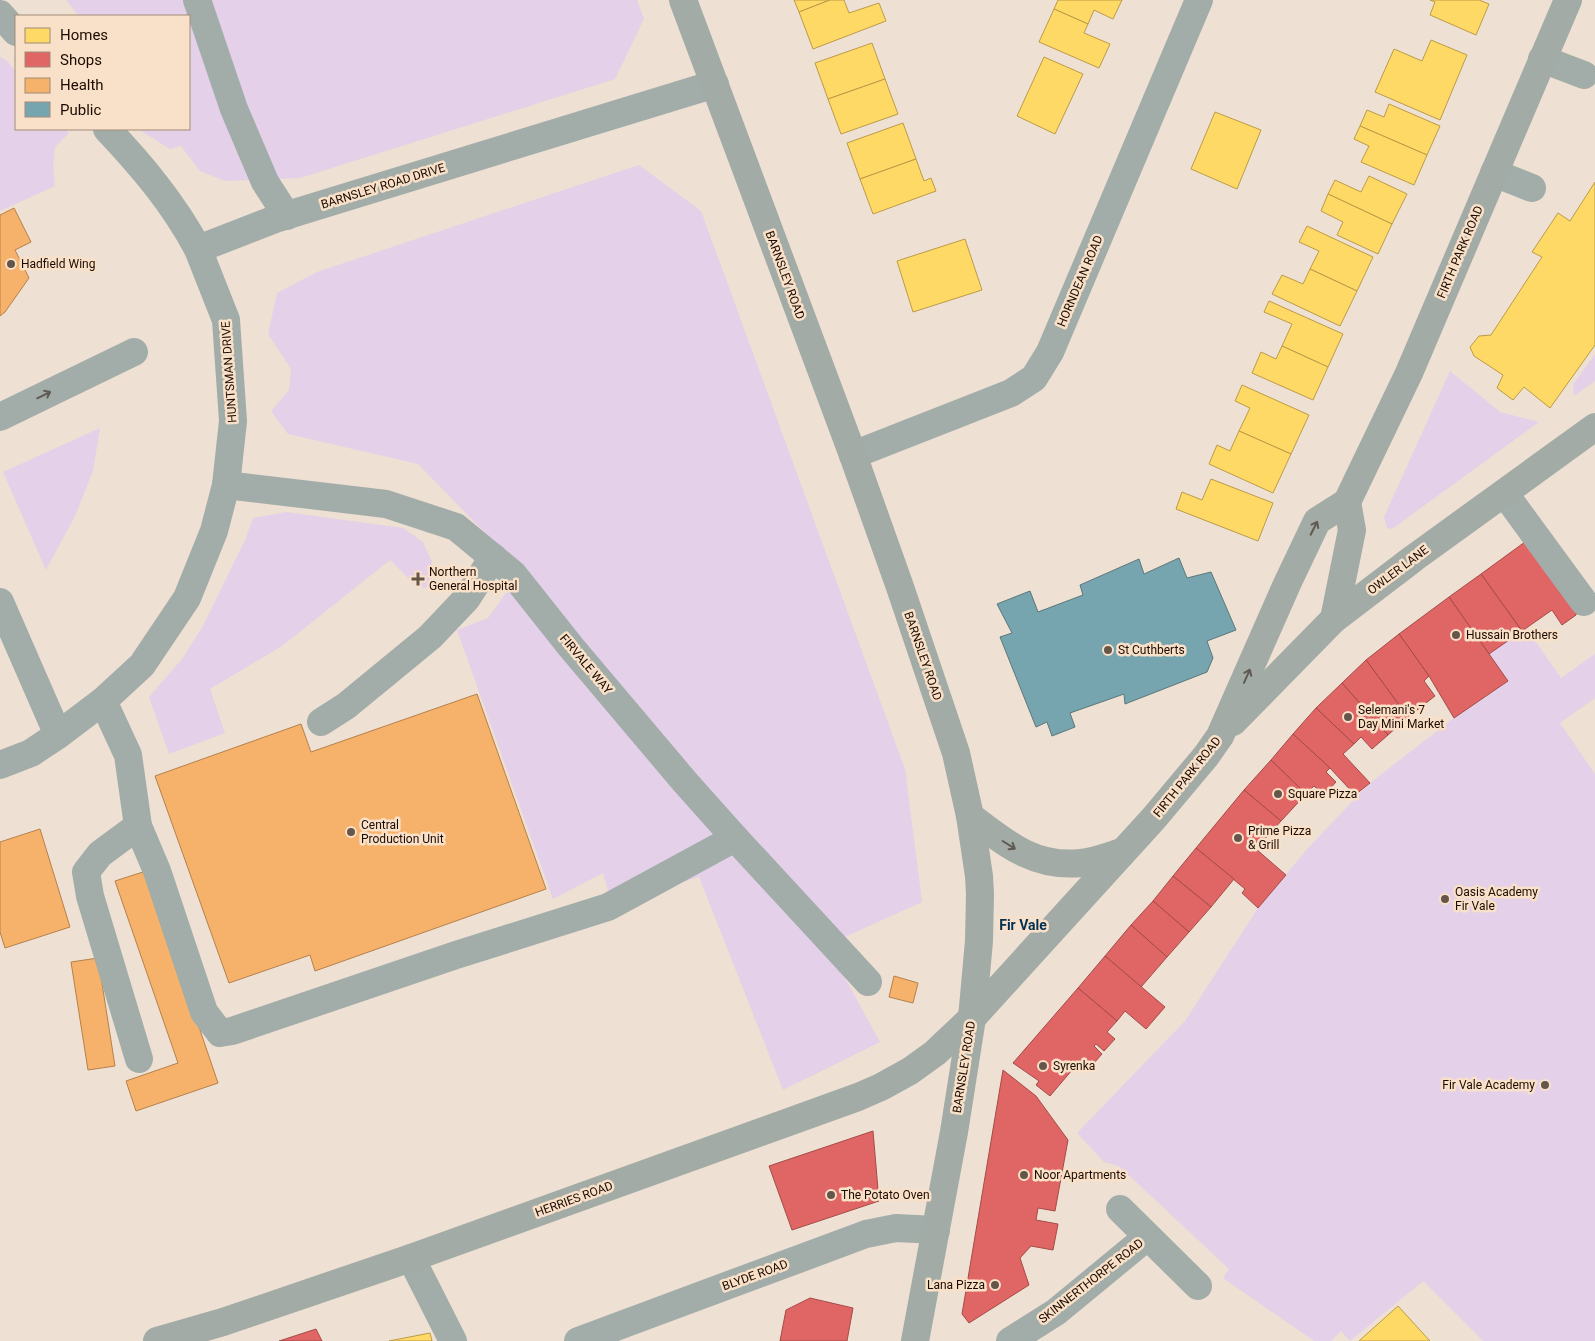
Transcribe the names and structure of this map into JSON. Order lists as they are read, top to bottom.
{
  "streets": {
    "main road": [
      "FIRTH PARK ROAD",
      "BARNSLEY ROAD",
      "OWLER LANE",
      "HERRIES ROAD"
    ],
    "street": [
      "BARNSLEY ROAD DRIVE",
      "HORNDEAN ROAD",
      "HUNTSMAN DRIVE",
      "FIRVALE WAY",
      "BLYDE ROAD",
      "SKINNERTHORPE ROAD"
    ]
  },
  "crossings": [
    ["BARNSLEY ROAD DRIVE", "BARNSLEY ROAD"],
    ["BARNSLEY ROAD DRIVE", "HUNTSMAN DRIVE"],
    ["FIRTH PARK ROAD", "BARNSLEY ROAD"],
    ["FIRTH PARK ROAD", "OWLER LANE"],
    ["FIRTH PARK ROAD", "HERRIES ROAD"],
    ["BARNSLEY ROAD", "HORNDEAN ROAD"],
    ["BARNSLEY ROAD", "HERRIES ROAD"],
    ["BARNSLEY ROAD", "BLYDE ROAD"],
    ["HUNTSMAN DRIVE", "FIRVALE WAY"]
  ],
  "districts": ["Fir Vale"],
  "places": {
    "other": [
      "Hadfield Wing",
      "Hussain Brothers",
      "St Cuthberts",
      "Selemani's 7 Day Mini Market",
      "Square Pizza",
      "Central Production Unit",
      "Prime Pizza & Grill",
      "Oasis Academy Fir Vale",
      "Syrenka",
      "Fir Vale Academy",
      "Noor Apartments",
      "The Potato Oven",
      "Lana Pizza"
    ],
    "health": ["Northern General Hospital"]
  },
  "legend": [
    "Homes",
    "Shops",
    "Health",
    "Public"
  ]
}
